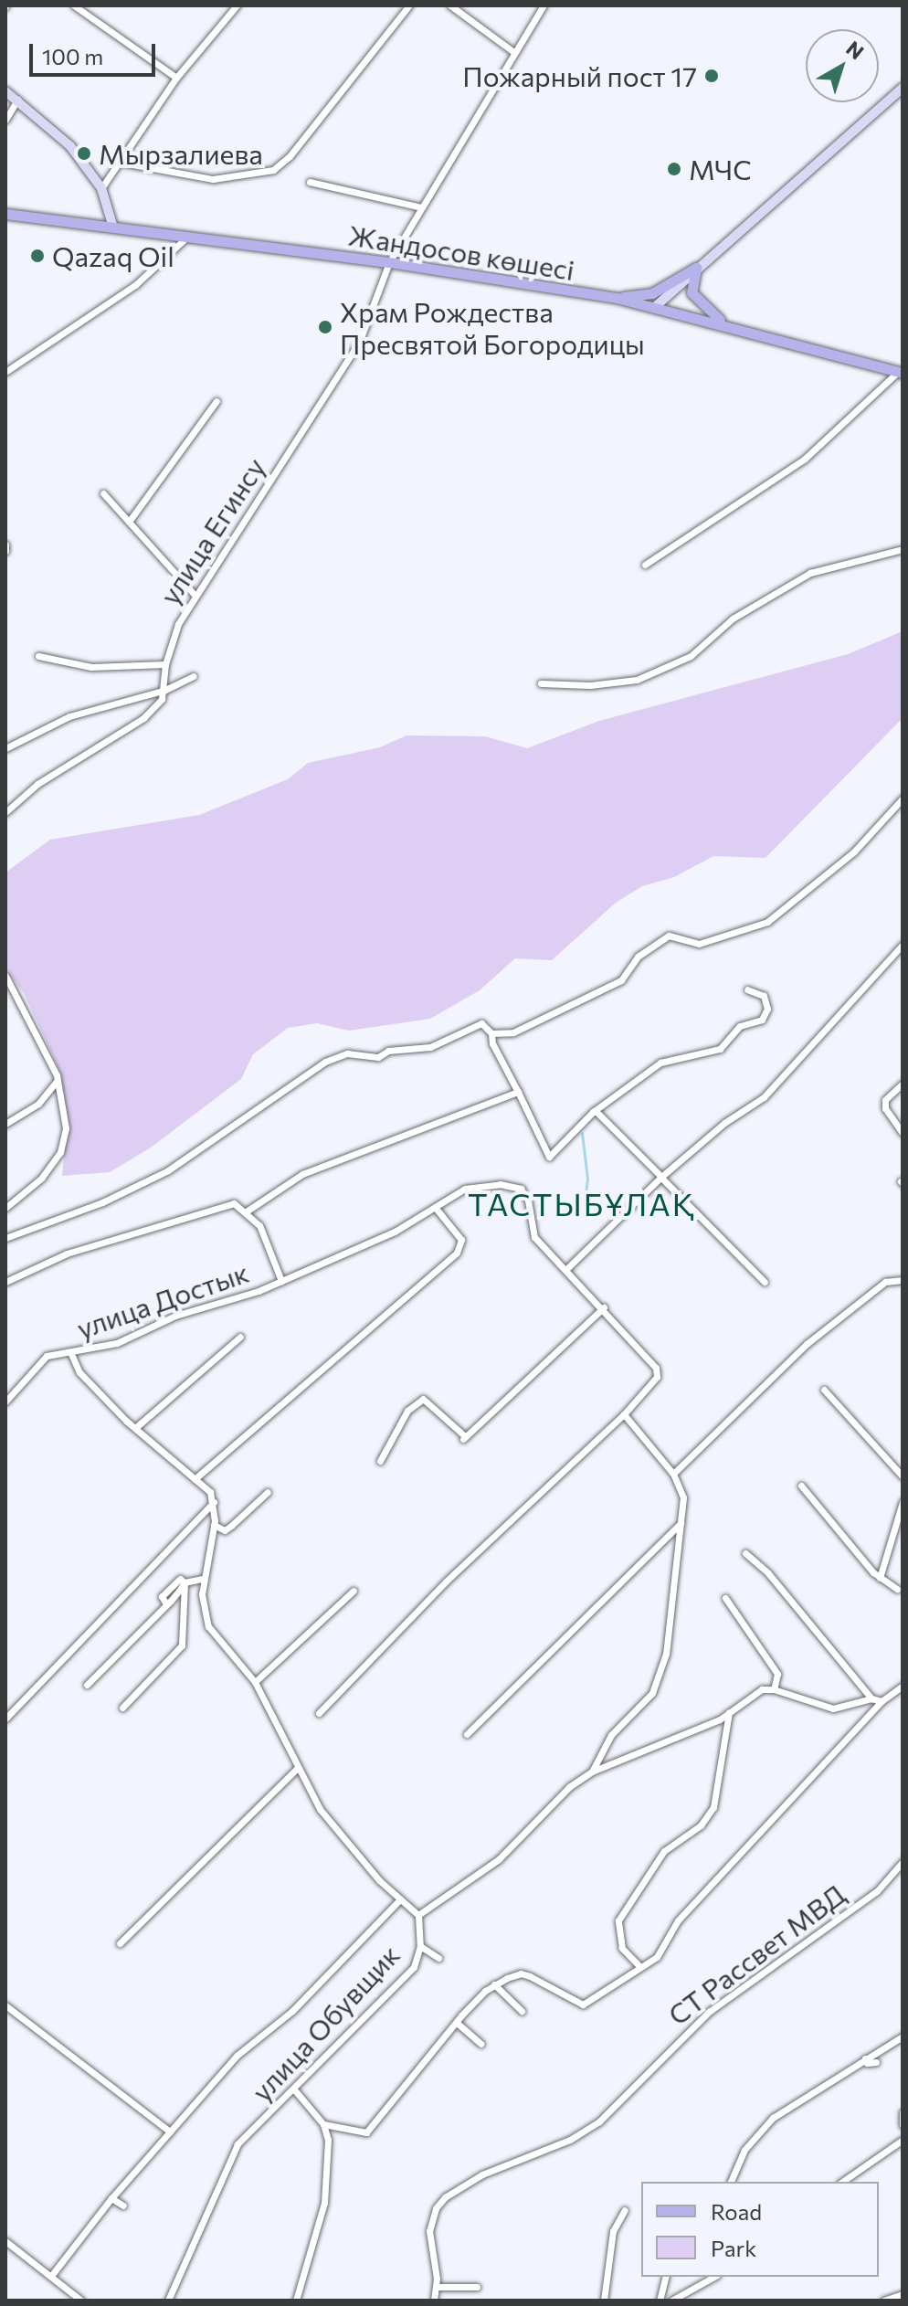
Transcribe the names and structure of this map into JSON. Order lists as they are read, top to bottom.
{
  "streets": {
    "main road": ["Жандосов көшесі"],
    "street": [
      "улица Егинсу",
      "улица Достык",
      "СТ Рассвет МВД",
      "улица Обувщик"
    ]
  },
  "crossings": [
    ["Жандосов көшесі", "улица Егинсу"]
  ],
  "districts": ["ТАСТЫБҰЛАҚ"],
  "places": [
    "Пожарный пост 17",
    "Мырзалиева",
    "МЧС",
    "Qazaq Oil",
    "Храм Рождества Пресвятой Богородицы"
  ],
  "legend": ["Road", "Park"],
  "scale_bar": "100 m",
  "north": "top right"
}
